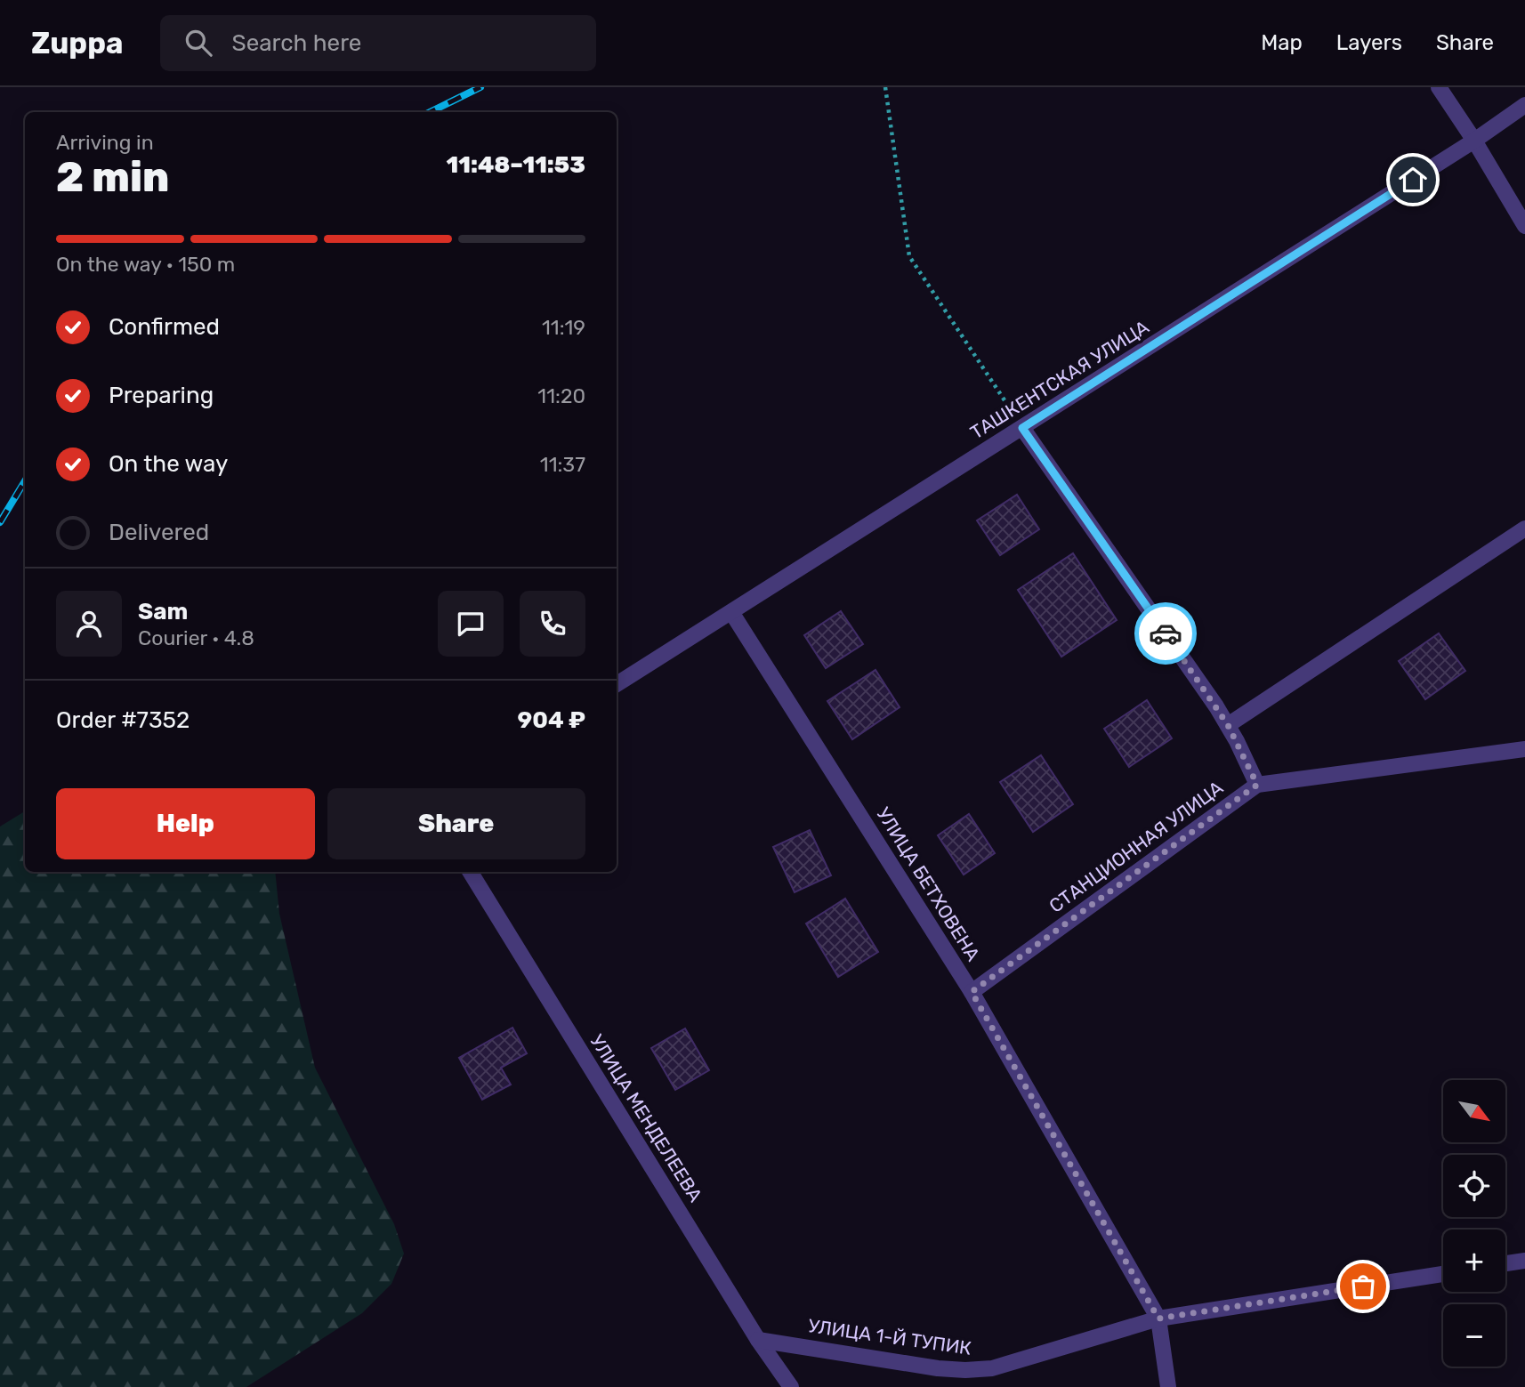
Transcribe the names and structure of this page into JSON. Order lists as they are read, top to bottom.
{
  "streets": {
    "street": [
      "ТАШКЕНТСКАЯ УЛИЦА",
      "СТАНЦИОННАЯ УЛИЦА",
      "УЛИЦА БЕТХОВЕНА",
      "УЛИЦА МЕНДЕЛЕЕВА",
      "УЛИЦА 1-Й ТУПИК"
    ]
  },
  "crossings": [
    ["ТАШКЕНТСКАЯ УЛИЦА", "УЛИЦА БЕТХОВЕНА"],
    ["СТАНЦИОННАЯ УЛИЦА", "УЛИЦА БЕТХОВЕНА"],
    ["УЛИЦА БЕТХОВЕНА", "УЛИЦА 1-Й ТУПИК"],
    ["УЛИЦА МЕНДЕЛЕЕВА", "УЛИЦА 1-Й ТУПИК"]
  ],
  "north": "bottom right",
  "page": {
    "header": "Zuppa",
    "search": "Search here",
    "nav": ["Map", "Layers", "Share"],
    "heading": ["2 min", "Arriving in", "11:48–11:53"],
    "panel": [
      "Sam",
      "Courier · 4.8",
      "Order #7352",
      "904 ₽"
    ],
    "bar": "On the way · 150 m",
    "list": [
      ["Confirmed", "11:19"],
      ["Preparing", "11:20"],
      ["On the way", "11:37"],
      "Delivered"
    ],
    "buttons": ["Help", "Share"],
    "map_buttons": ["+", "−"]
  }
}
